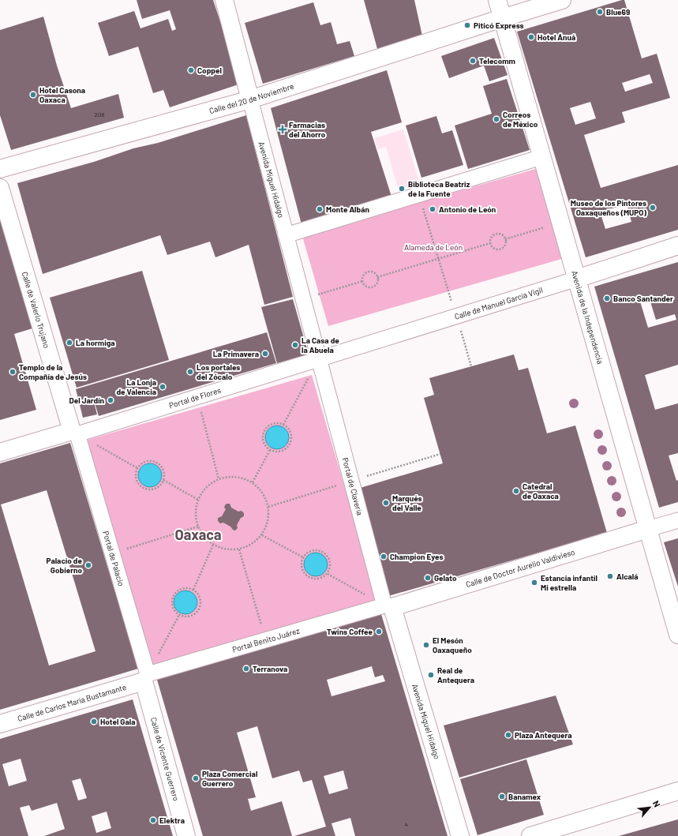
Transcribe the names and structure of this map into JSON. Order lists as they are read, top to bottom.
{
  "streets": {
    "street": [
      "Calle del 20 de Noviembre",
      "Avenida Miguel Hidalgo",
      "Calle de Manuel García Vigil",
      "Calle de Valerio Trujano",
      "Avenida de la Independencia",
      "Portal de Flores",
      "Portal de Clavería",
      "Portal de Palacio",
      "Calle de Doctor Aurelio Valdivieso",
      "Portal Benito Juárez",
      "Calle de Carlos María Bustamante",
      "Calle de Vicente Guerrero"
    ]
  },
  "crossings": [
    ["Calle del 20 de Noviembre", "Avenida Miguel Hidalgo"],
    ["Calle del 20 de Noviembre", "Avenida de la Independencia"],
    ["Avenida Miguel Hidalgo", "Calle de Manuel García Vigil"],
    ["Avenida Miguel Hidalgo", "Portal de Flores"],
    ["Avenida Miguel Hidalgo", "Portal de Clavería"],
    ["Avenida Miguel Hidalgo", "Calle de Doctor Aurelio Valdivieso"],
    ["Avenida Miguel Hidalgo", "Portal Benito Juárez"],
    ["Calle de Manuel García Vigil", "Avenida de la Independencia"],
    ["Calle de Manuel García Vigil", "Portal de Flores"],
    ["Calle de Manuel García Vigil", "Portal de Clavería"],
    ["Calle de Valerio Trujano", "Portal de Flores"],
    ["Calle de Valerio Trujano", "Portal de Palacio"],
    ["Avenida de la Independencia", "Calle de Doctor Aurelio Valdivieso"],
    ["Portal de Flores", "Portal de Clavería"],
    ["Portal de Flores", "Portal de Palacio"],
    ["Portal de Clavería", "Calle de Doctor Aurelio Valdivieso"],
    ["Portal de Clavería", "Portal Benito Juárez"],
    ["Portal de Palacio", "Portal Benito Juárez"],
    ["Portal de Palacio", "Calle de Carlos María Bustamante"],
    ["Portal de Palacio", "Calle de Vicente Guerrero"],
    ["Calle de Doctor Aurelio Valdivieso", "Portal Benito Juárez"],
    ["Portal Benito Juárez", "Calle de Carlos María Bustamante"],
    ["Portal Benito Juárez", "Calle de Vicente Guerrero"],
    ["Calle de Carlos María Bustamante", "Calle de Vicente Guerrero"]
  ],
  "districts": ["Oaxaca"],
  "parks": ["Alameda de León"],
  "places": {
    "other": [
      "Blue69",
      "Piticó Express",
      "Hotel Ánuá",
      "Telecomm",
      "Coppel",
      "Hotel Casona Oaxaca",
      "Correos de México",
      "Biblioteca Beatriz de la Fuente",
      "Museo de los Pintores Oaxaqueños (MUPO)",
      "Monte Albán",
      "Antonio de León",
      "Banco Santander",
      "La hormiga",
      "La Casa de la Abuela",
      "La Primavera",
      "Templo de la Compañía de Jesús",
      "Los portales del Zócalo",
      "La Lonja de Valencia",
      "Del Jardín",
      "Catedral de Oaxaca",
      "Marqués del Valle",
      "Champion Eyes",
      "Palacio de Gobierno",
      "Alcalá",
      "Gelato",
      "Estancia infantil Mi estrella",
      "Twins Coffee",
      "El Mesón Oaxaqueño",
      "Terranova",
      "Real de Antequera",
      "Hotel Gala",
      "Plaza Antequera",
      "Plaza Comercial Guerrero",
      "Banamex",
      "Elektra"
    ],
    "health": ["Farmacias del Ahorro"]
  },
  "house_numbers": ["208", "4"],
  "north": "top right"
}
